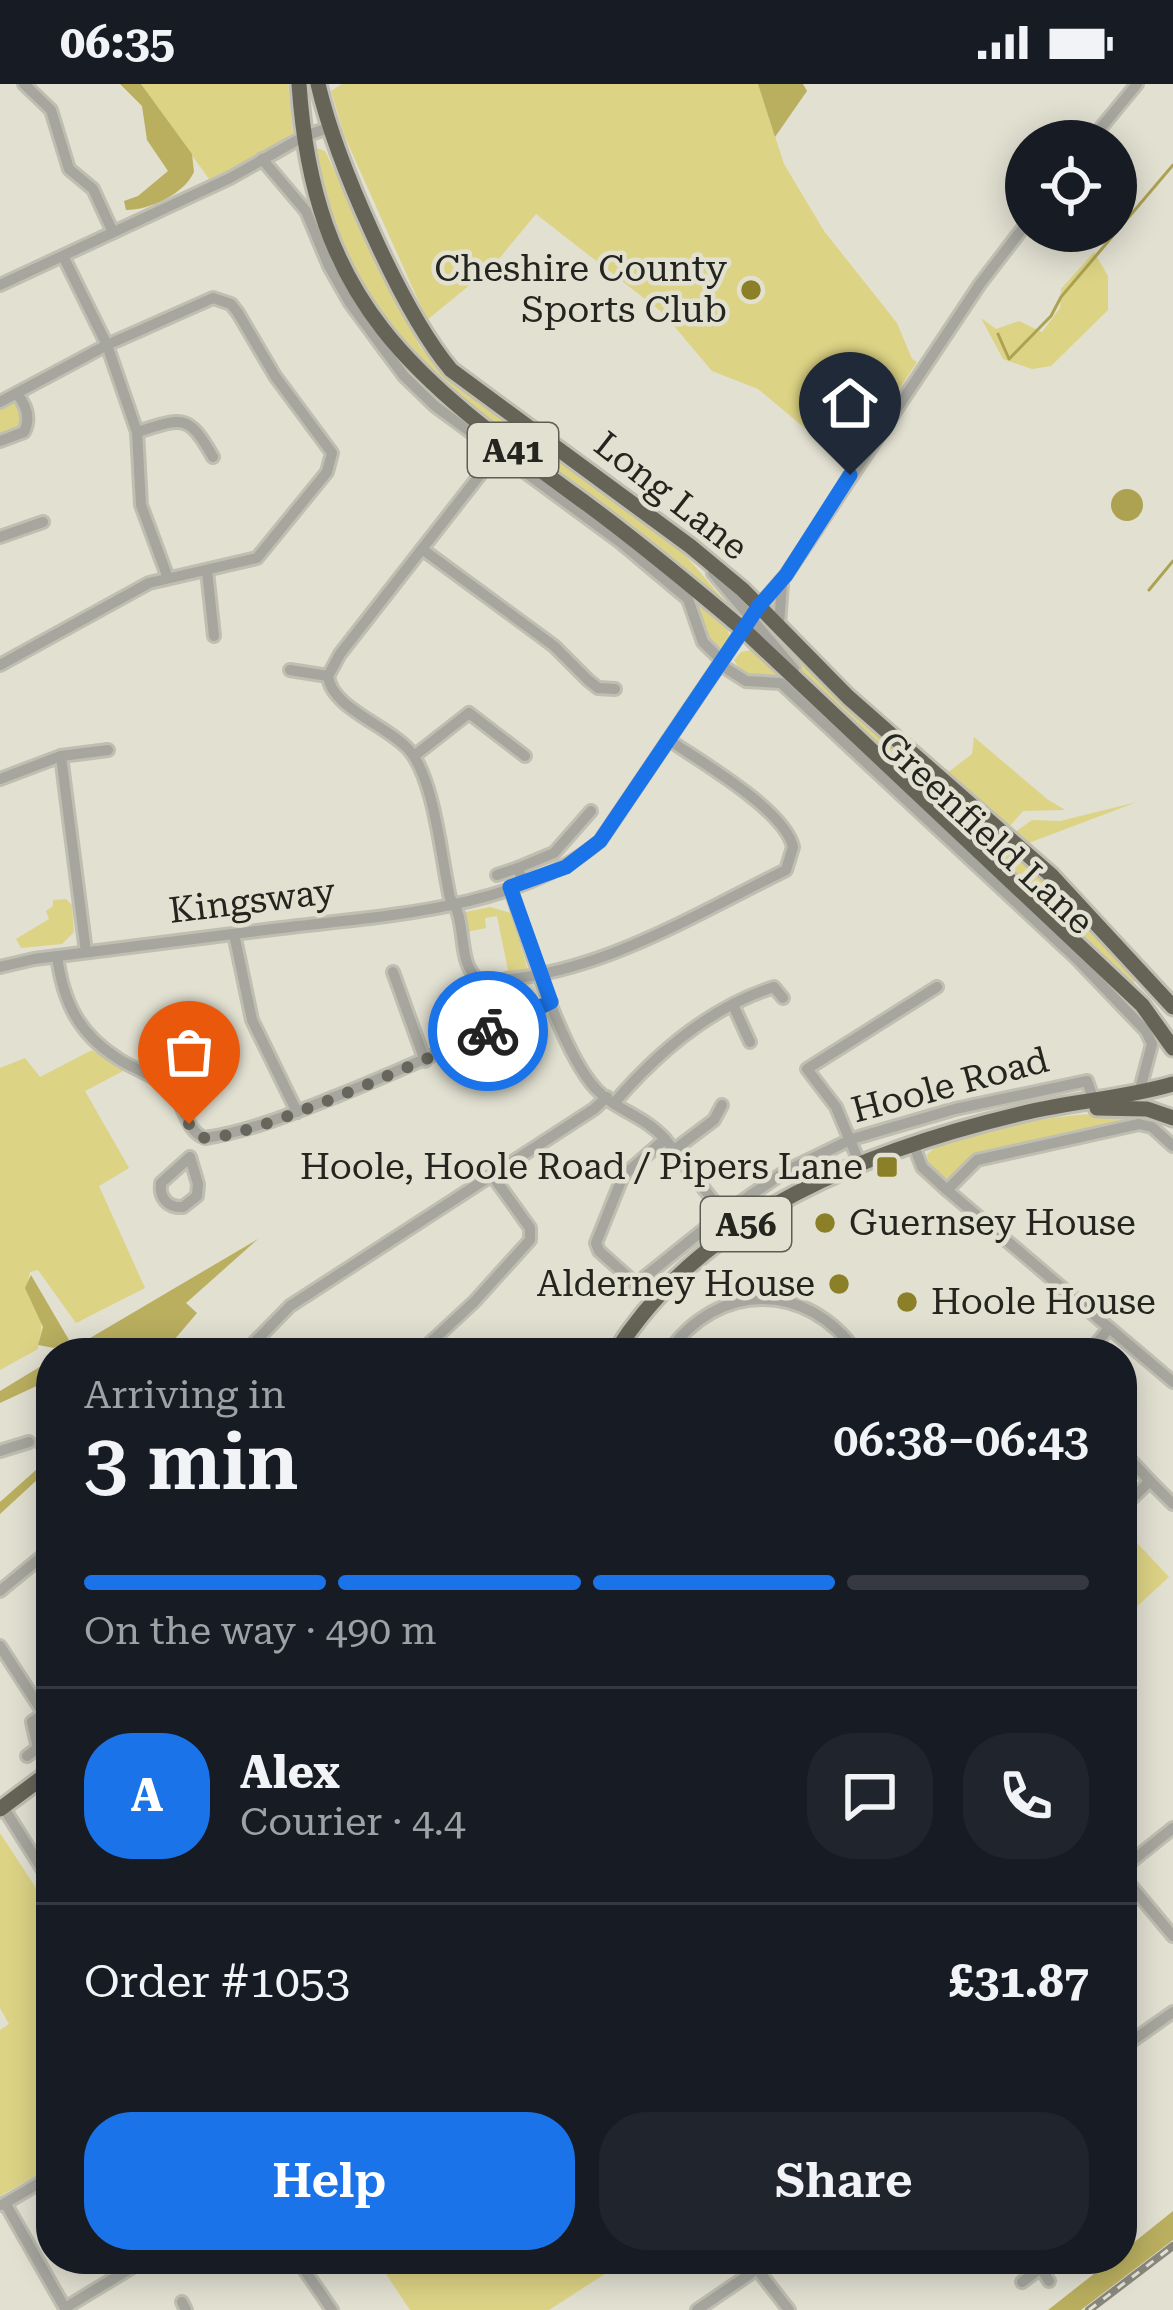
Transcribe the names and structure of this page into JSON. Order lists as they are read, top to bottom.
{
  "streets": {
    "highway": [
      "A41",
      "Long Lane",
      "Greenfield Lane",
      "Hoole Road",
      "A56"
    ],
    "street": ["Kingsway"]
  },
  "crossings": [
    ["Long Lane", "Greenfield Lane"],
    ["Long Lane", "Kingsway"],
    ["Greenfield Lane", "Kingsway"],
    ["Greenfield Lane", "Hoole Road"]
  ],
  "places": {
    "other": [
      "Cheshire County Sports Club",
      "Guernsey House",
      "Alderney House",
      "Hoole House"
    ],
    "transit": ["Hoole, Hoole Road / Pipers Lane"]
  },
  "page": {
    "status": "06:35",
    "heading": ["3 min", "Arriving in", "06:38–06:43"],
    "panel": [
      "Alex",
      "Courier · 4.4",
      "Order #1053",
      "£31.87"
    ],
    "bar": "On the way · 490 m",
    "round": "A",
    "buttons": ["Help", "Share"]
  }
}
